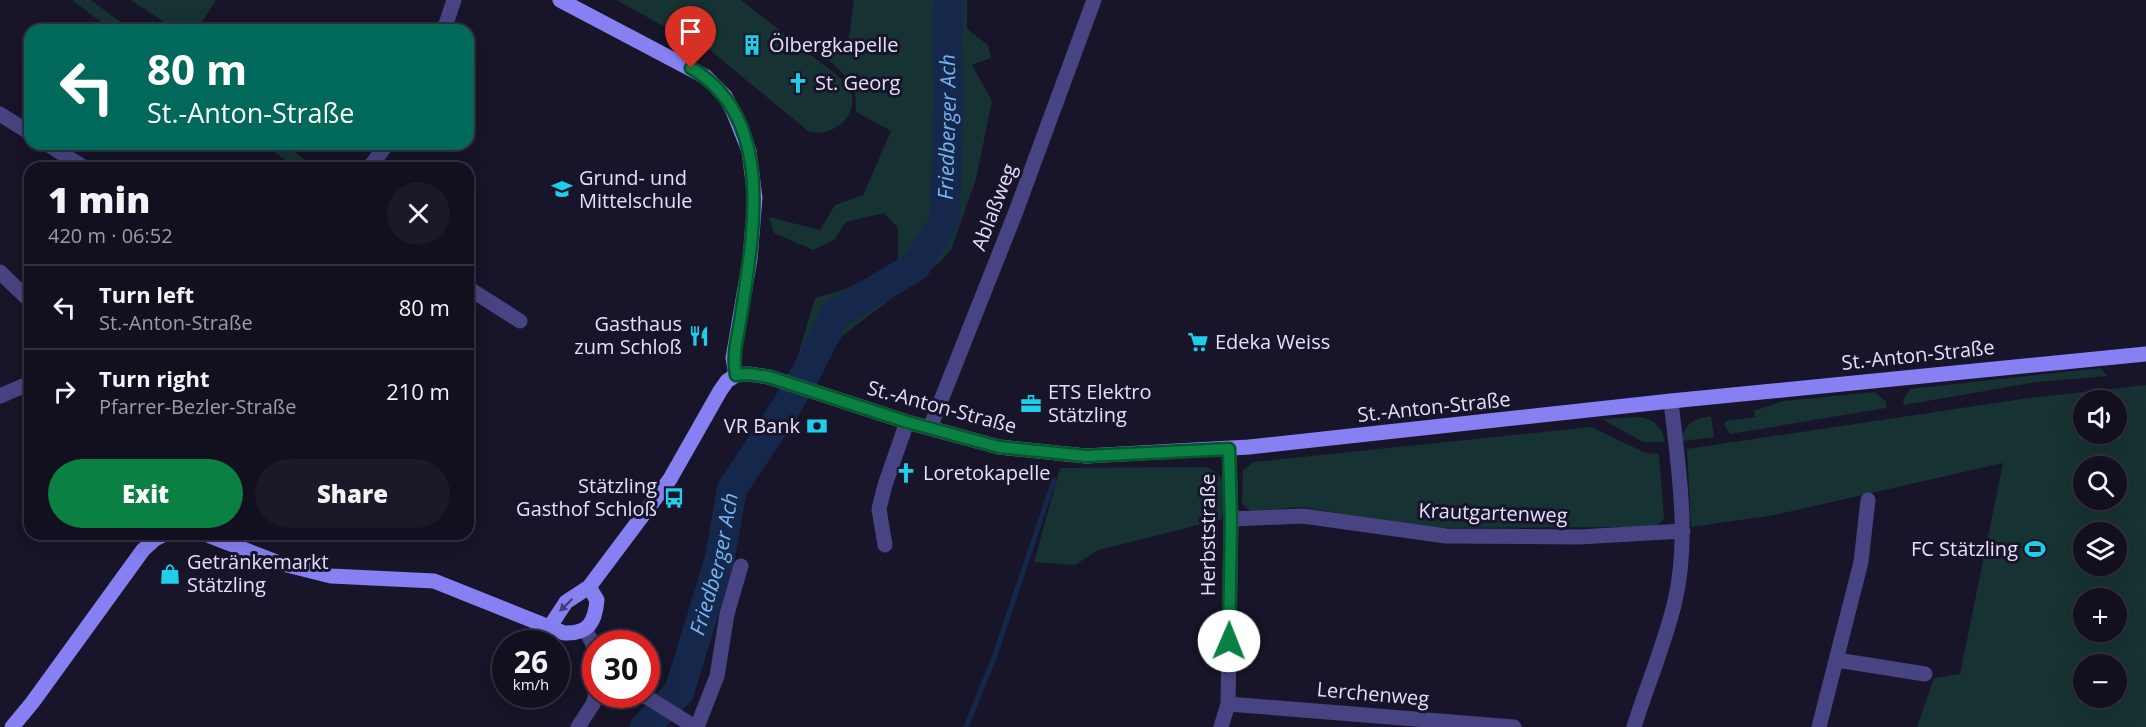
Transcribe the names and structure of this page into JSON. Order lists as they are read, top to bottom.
{
  "streets": {
    "street": [
      "Ablaßweg",
      "St.-Anton-Straße",
      "Krautgartenweg",
      "Herbststraße",
      "Lerchenweg"
    ]
  },
  "crossings": [
    ["Ablaßweg", "St.-Anton-Straße"],
    ["St.-Anton-Straße", "Herbststraße"],
    ["Krautgartenweg", "Herbststraße"],
    ["Herbststraße", "Lerchenweg"]
  ],
  "water": ["Friedberger Ach"],
  "places": {
    "building": ["Ölbergkapelle"],
    "church": ["St. Georg", "Loretokapelle"],
    "school or university": ["Grund- und Mittelschule"],
    "restaurant": ["Gasthaus zum Schloß"],
    "supermarket": ["Edeka Weiss"],
    "office": ["ETS Elektro Stätzling"],
    "bank": ["VR Bank"],
    "bus stop": ["Stätzling Gasthof Schloß"],
    "sports": ["FC Stätzling"],
    "shop": ["Getränkemarkt Stätzling"]
  },
  "page": {
    "turn": ["80 m", "St.-Anton-Straße"],
    "heading": ["1 min", "420 m · 06:52"],
    "list": [
      {
        "name": "Turn left",
        "note": "St.-Anton-Straße",
        "value": "80 m"
      },
      {
        "name": "Turn right",
        "note": "Pfarrer-Bezler-Straße",
        "value": "210 m"
      }
    ],
    "map_buttons": ["+", "−"],
    "buttons": ["Exit", "Share"],
    "speed": "26 km/h",
    "limit": "30"
  }
}
